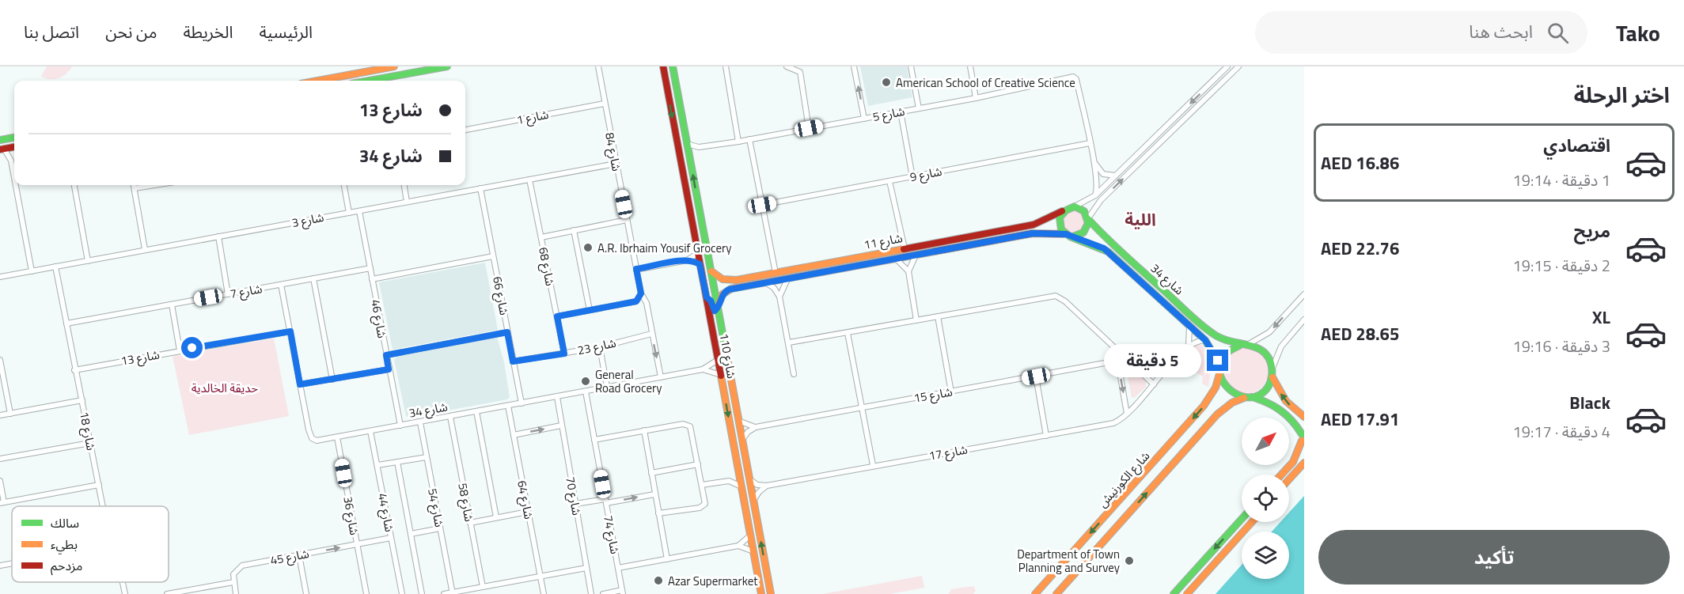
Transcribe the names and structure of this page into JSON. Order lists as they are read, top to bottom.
{
  "streets": {
    "street": [
      "شارع 5",
      "شارع 1",
      "شارع 84",
      "شارع 9",
      "شارع 3",
      "شارع 11",
      "شارع 68",
      "شارع 34",
      "شارع 7",
      "شارع 66",
      "شارع 46",
      "شارع 23",
      "شارع 110",
      "شارع 13",
      "شارع 15",
      "شارع 18",
      "شارع 17",
      "شارع الكورنيش",
      "شارع 70",
      "شارع 64",
      "شارع 58",
      "شارع 54",
      "شارع 44",
      "شارع 36",
      "شارع 74",
      "شارع 45"
    ]
  },
  "crossings": [
    ["شارع 5", "شارع 9"],
    ["شارع 5", "شارع 110"],
    ["شارع 1", "شارع 84"],
    ["شارع 84", "شارع 3"],
    ["شارع 84", "شارع 34"],
    ["شارع 84", "شارع 23"],
    ["شارع 3", "شارع 68"],
    ["شارع 3", "شارع 66"],
    ["شارع 3", "شارع 46"],
    ["شارع 3", "شارع 18"],
    ["شارع 11", "شارع 34"],
    ["شارع 11", "شارع 110"],
    ["شارع 68", "شارع 23"],
    ["شارع 34", "شارع 7"],
    ["شارع 34", "شارع 66"],
    ["شارع 34", "شارع 46"],
    ["شارع 34", "شارع 110"],
    ["شارع 34", "شارع 13"],
    ["شارع 34", "شارع الكورنيش"],
    ["شارع 34", "شارع 70"],
    ["شارع 34", "شارع 64"],
    ["شارع 34", "شارع 58"],
    ["شارع 34", "شارع 54"],
    ["شارع 34", "شارع 44"],
    ["شارع 34", "شارع 36"],
    ["شارع 34", "شارع 74"],
    ["شارع 7", "شارع 46"],
    ["شارع 7", "شارع 18"],
    ["شارع 66", "شارع 23"],
    ["شارع 13", "شارع 18"],
    ["شارع 44", "شارع 45"],
    ["شارع 36", "شارع 45"]
  ],
  "districts": ["اللية"],
  "parks": ["حديقة الخالدية"],
  "places": [
    "American School of Creative Science",
    "A.R. Ibrhaim Yousif Grocery",
    "General Road Grocery",
    "Department of Town Planning and Survey",
    "Azar Supermarket"
  ],
  "legend": ["سالك", "بطيء", "مزدحم"],
  "north": "top right",
  "page": {
    "header": "Tako",
    "search": "ابحث هنا",
    "nav": [
      "الرئيسية",
      "الخريطة",
      "من نحن",
      "اتصل بنا"
    ],
    "heading": "اختر الرحلة",
    "banner": ["شارع 13", "شارع 34"],
    "list": [
      {
        "name": "اقتصادي",
        "note": "1 دقيقة · 19:14",
        "value": "AED 16.86"
      },
      {
        "name": "مريح",
        "note": "2 دقيقة · 19:15",
        "value": "AED 22.76"
      },
      {
        "name": "XL",
        "note": "3 دقيقة · 19:16",
        "value": "AED 28.65"
      },
      {
        "name": "Black",
        "note": "4 دقيقة · 19:17",
        "value": "AED 17.91"
      }
    ],
    "bubble": "5 دقيقة",
    "buttons": "تأكيد"
  }
}
